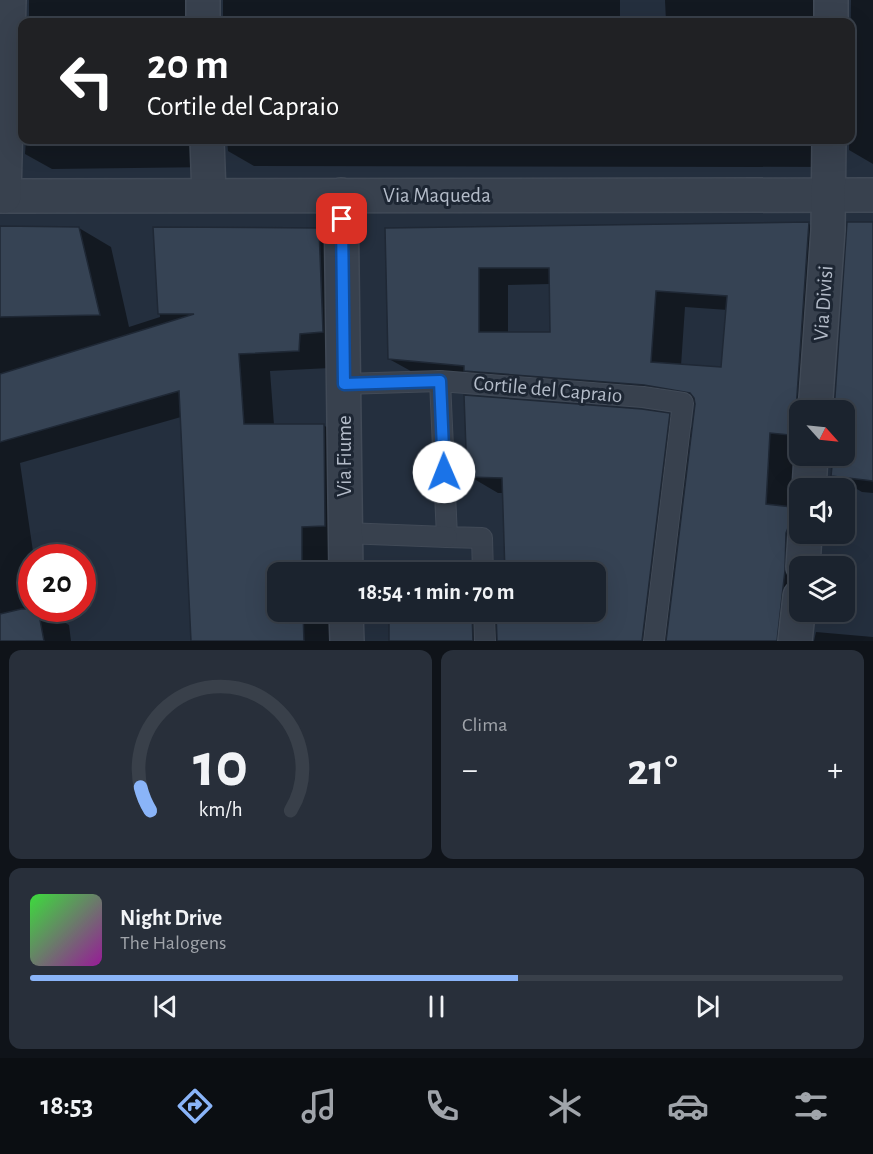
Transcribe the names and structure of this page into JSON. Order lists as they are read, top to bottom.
{
  "streets": {
    "street": ["Via Maqueda", "Via Divisi", "Via Fiume"],
    "lane": ["Cortile del Capraio"]
  },
  "crossings": [
    ["Via Maqueda", "Via Divisi"],
    ["Via Maqueda", "Via Fiume"],
    ["Cortile del Capraio", "Via Fiume"]
  ],
  "north": "bottom right",
  "page": {
    "turn": ["20 m", "Cortile del Capraio"],
    "limit": "20",
    "trip": "18:54 · 1 min · 70 m",
    "tile": "Clima",
    "heat": ["−", "21°", "+"],
    "song": ["Night Drive", "The Halogens"],
    "tabs": "18:53",
    "gauge": ["10", "km/h"]
  }
}
